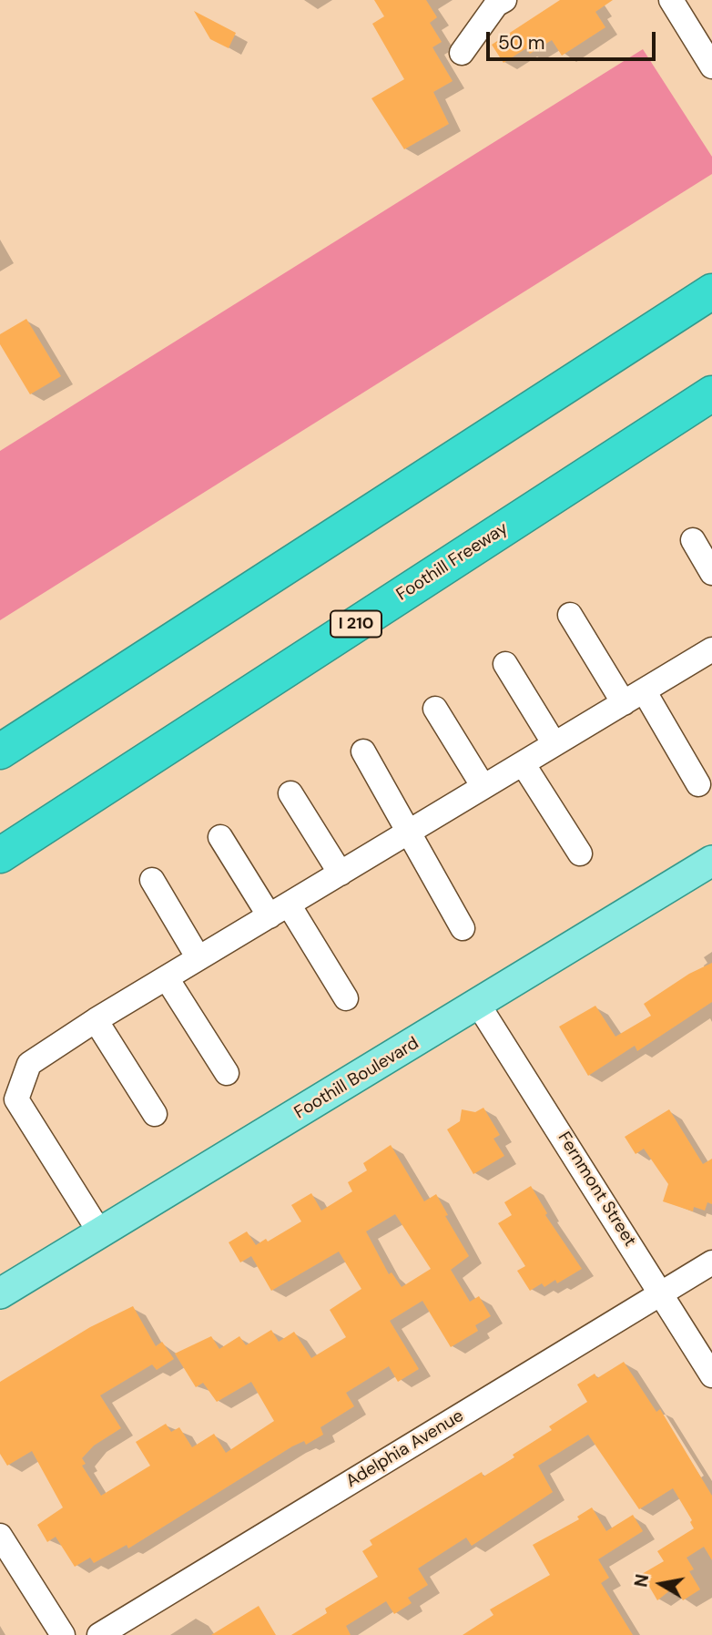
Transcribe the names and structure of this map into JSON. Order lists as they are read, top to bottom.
{
  "streets": {
    "highway": ["Foothill Freeway", "I 210"],
    "main road": ["Foothill Boulevard"],
    "street": ["Fernmont Street", "Adelphia Avenue"]
  },
  "crossings": [
    ["Foothill Boulevard", "Fernmont Street"],
    ["Fernmont Street", "Adelphia Avenue"]
  ],
  "scale_bar": "50 m",
  "north": "left"
}
